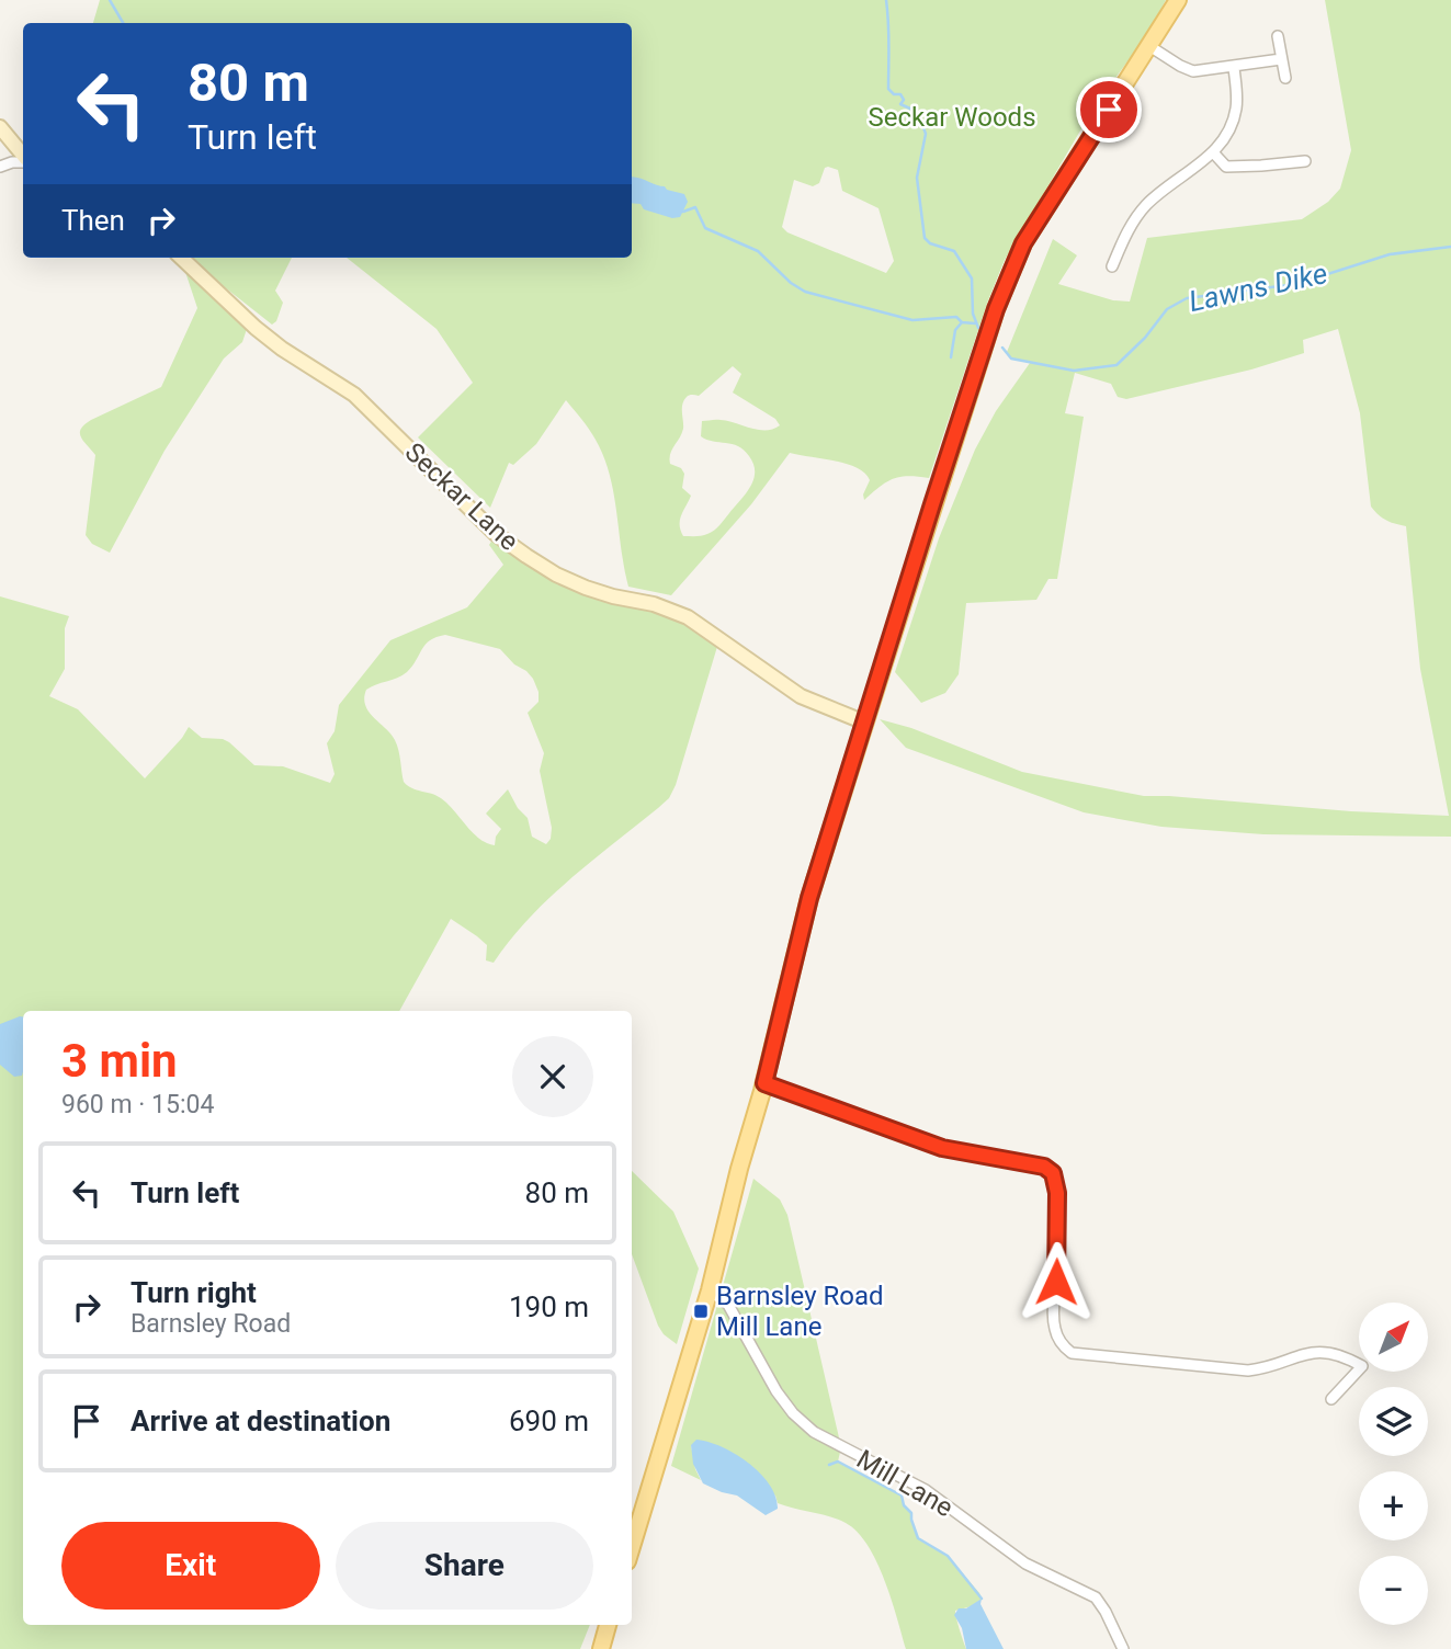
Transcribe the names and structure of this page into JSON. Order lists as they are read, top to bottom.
{
  "streets": {
    "street": ["Seckar Lane", "Mill Lane"]
  },
  "water": ["Lawns Dike"],
  "parks": ["Seckar Woods"],
  "places": {
    "transit": ["Barnsley Road Mill Lane"]
  },
  "north": "top right",
  "page": {
    "turn": ["80 m", "Turn left"],
    "then": "Then",
    "heading": ["3 min", "960 m · 15:04"],
    "list": [
      {
        "name": "Turn left",
        "value": "80 m"
      },
      {
        "name": "Turn right",
        "note": "Barnsley Road",
        "value": "190 m"
      },
      {
        "name": "Arrive at destination",
        "value": "690 m"
      }
    ],
    "map_buttons": ["+", "−"],
    "buttons": ["Exit", "Share"]
  }
}
